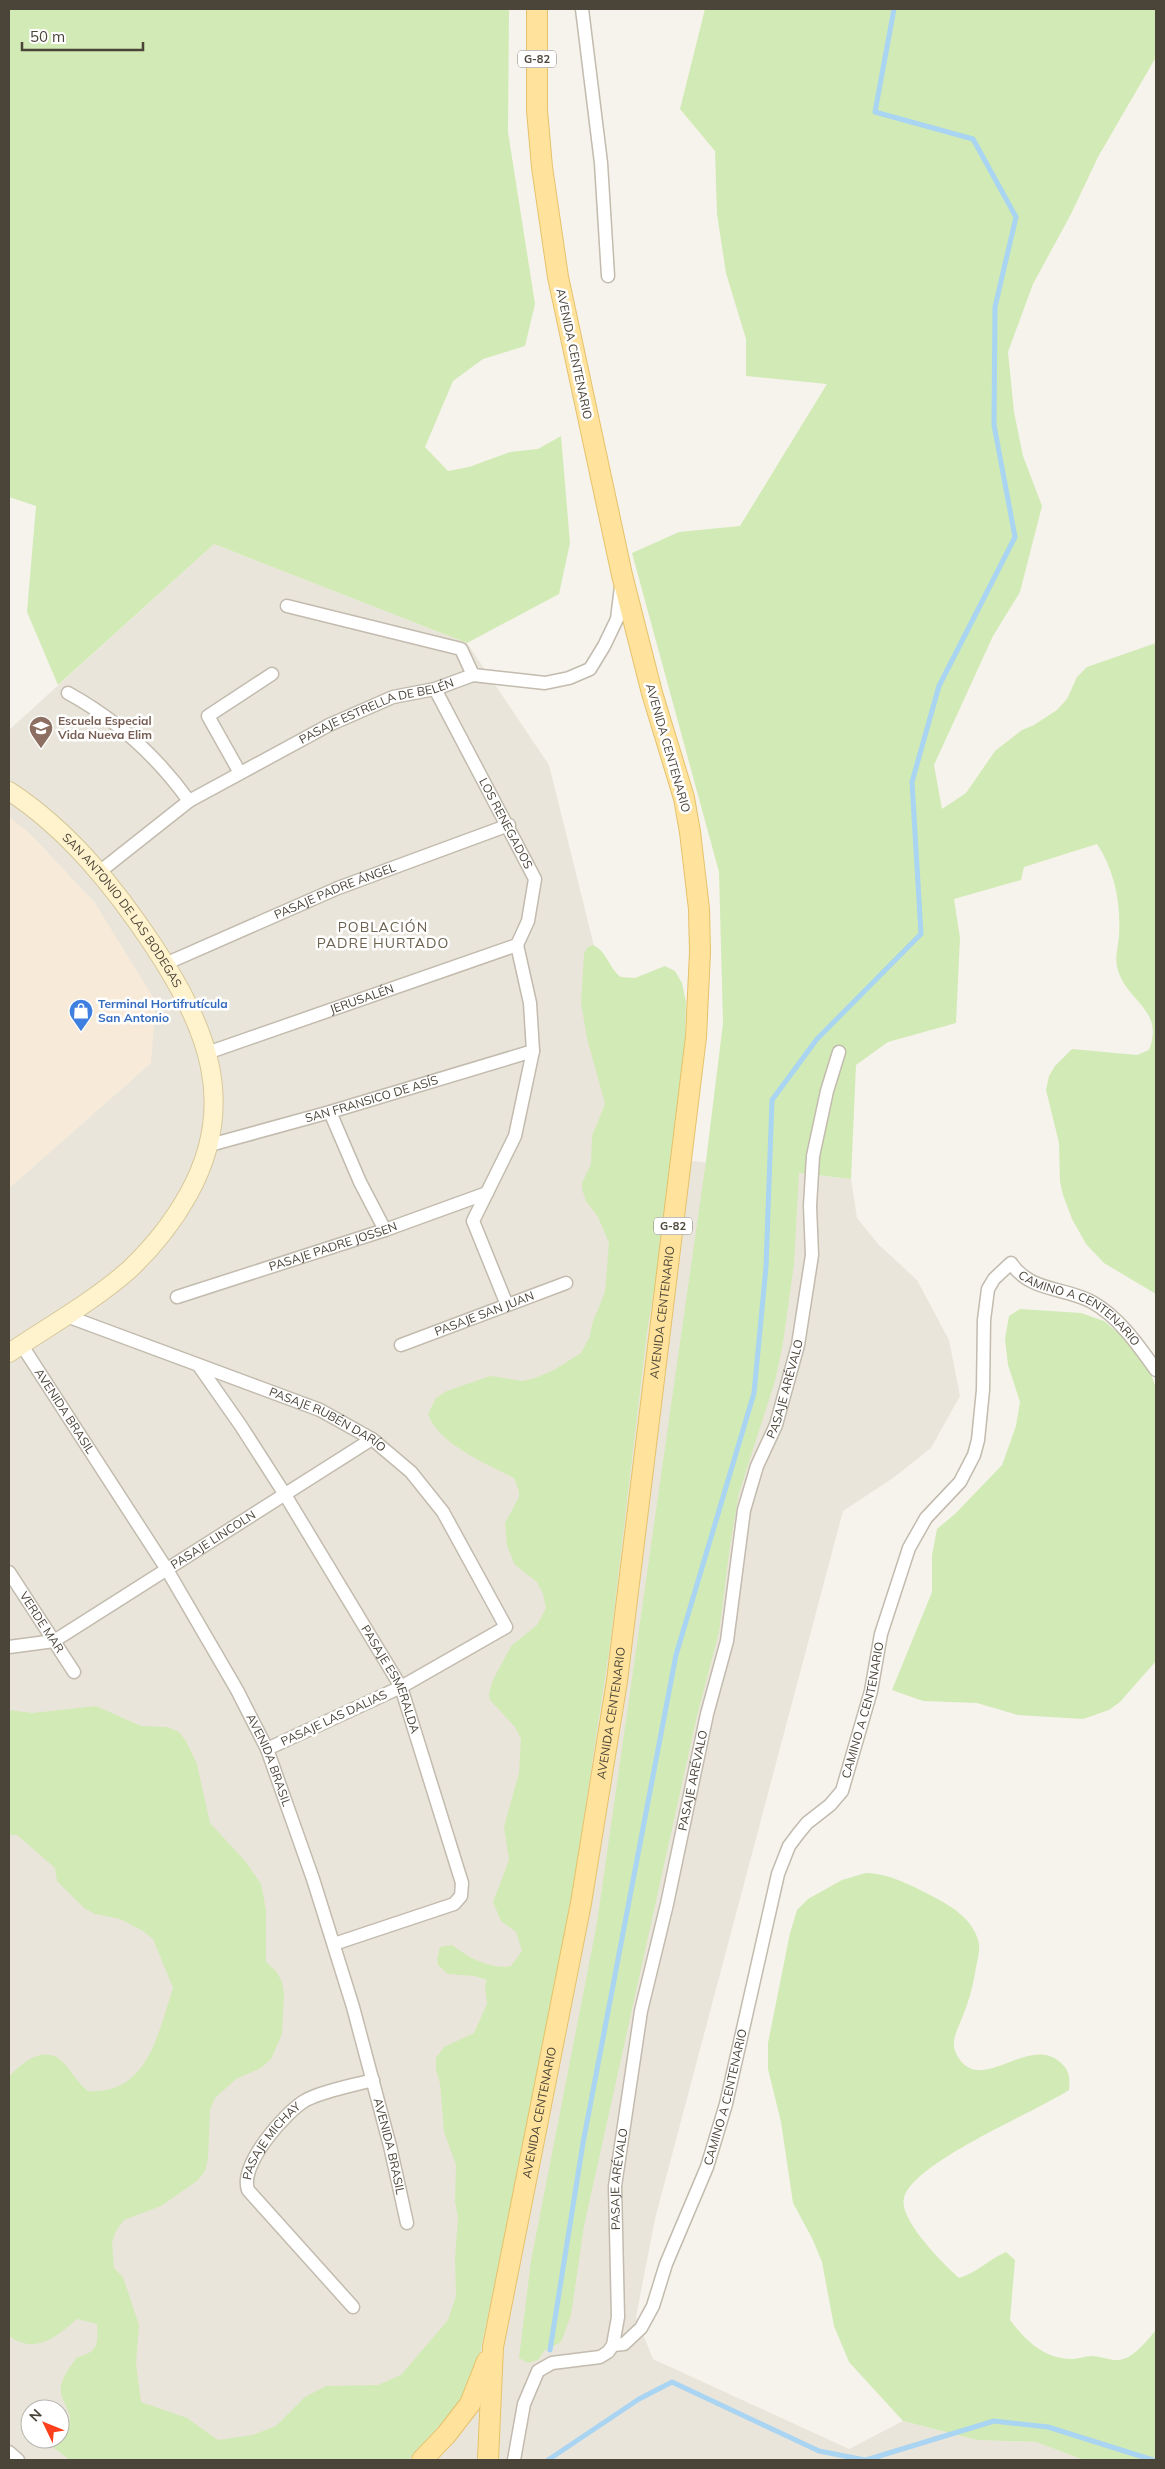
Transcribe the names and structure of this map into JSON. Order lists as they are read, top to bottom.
{
  "streets": {
    "main road": ["G-82", "AVENIDA CENTENARIO"],
    "street": [
      "PASAJE ESTRELLA DE BELÉN",
      "LOS RENEGADOS",
      "PASAJE PADRE ÁNGEL",
      "SAN ANTONIO DE LAS BODEGAS",
      "JERUSALÉN",
      "SAN FRANSICO DE ASÍS",
      "PASAJE PADRE JOSSEN",
      "CAMINO A CENTENARIO",
      "PASAJE SAN JUAN",
      "PASAJE ARÉVALO",
      "AVENIDA BRASIL",
      "PASAJE RUBÉN DARÍO",
      "PASAJE LINCOLN",
      "VERDE MAR",
      "PASAJE ESMERALDA",
      "PASAJE LAS DALIAS",
      "PASAJE MICHAY"
    ]
  },
  "crossings": [
    ["AVENIDA CENTENARIO", "PASAJE ESTRELLA DE BELÉN"],
    ["PASAJE ESTRELLA DE BELÉN", "LOS RENEGADOS"],
    ["PASAJE ESTRELLA DE BELÉN", "SAN ANTONIO DE LAS BODEGAS"],
    ["LOS RENEGADOS", "PASAJE PADRE ÁNGEL"],
    ["LOS RENEGADOS", "JERUSALÉN"],
    ["PASAJE PADRE ÁNGEL", "SAN ANTONIO DE LAS BODEGAS"],
    ["SAN ANTONIO DE LAS BODEGAS", "JERUSALÉN"],
    ["SAN ANTONIO DE LAS BODEGAS", "SAN FRANSICO DE ASÍS"],
    ["SAN ANTONIO DE LAS BODEGAS", "AVENIDA BRASIL"],
    ["SAN ANTONIO DE LAS BODEGAS", "PASAJE RUBÉN DARÍO"],
    ["CAMINO A CENTENARIO", "PASAJE ARÉVALO"],
    ["AVENIDA BRASIL", "PASAJE LINCOLN"],
    ["AVENIDA BRASIL", "PASAJE ESMERALDA"],
    ["AVENIDA BRASIL", "PASAJE LAS DALIAS"],
    ["AVENIDA BRASIL", "PASAJE MICHAY"],
    ["PASAJE RUBÉN DARÍO", "PASAJE LINCOLN"],
    ["PASAJE RUBÉN DARÍO", "PASAJE ESMERALDA"],
    ["PASAJE RUBÉN DARÍO", "PASAJE LAS DALIAS"],
    ["PASAJE LINCOLN", "VERDE MAR"],
    ["PASAJE LINCOLN", "PASAJE ESMERALDA"],
    ["PASAJE ESMERALDA", "PASAJE LAS DALIAS"]
  ],
  "districts": ["POBLACIÓN PADRE HURTADO"],
  "places": {
    "school or university": ["Escuela Especial Vida Nueva Elim"],
    "shop": ["Terminal Hortifrutícula San Antonio"]
  },
  "scale_bar": "50 m",
  "north": "top left"
}
